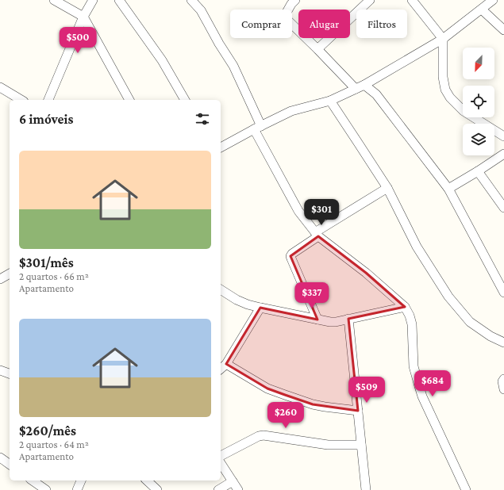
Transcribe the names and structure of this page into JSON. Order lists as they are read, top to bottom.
{
  "north": "bottom left",
  "page": {
    "chip": ["Comprar", "Alugar", "Filtros"],
    "price": [
      "$500",
      "$301",
      "$337",
      "$684",
      "$509",
      "$260"
    ],
    "heading": "6 imóveis",
    "list": [
      {
        "name": "$301/mês",
        "note": "2 quartos · 66 m² · Apartamento"
      },
      {
        "name": "$260/mês",
        "note": "2 quartos · 64 m² · Apartamento"
      }
    ]
  }
}
